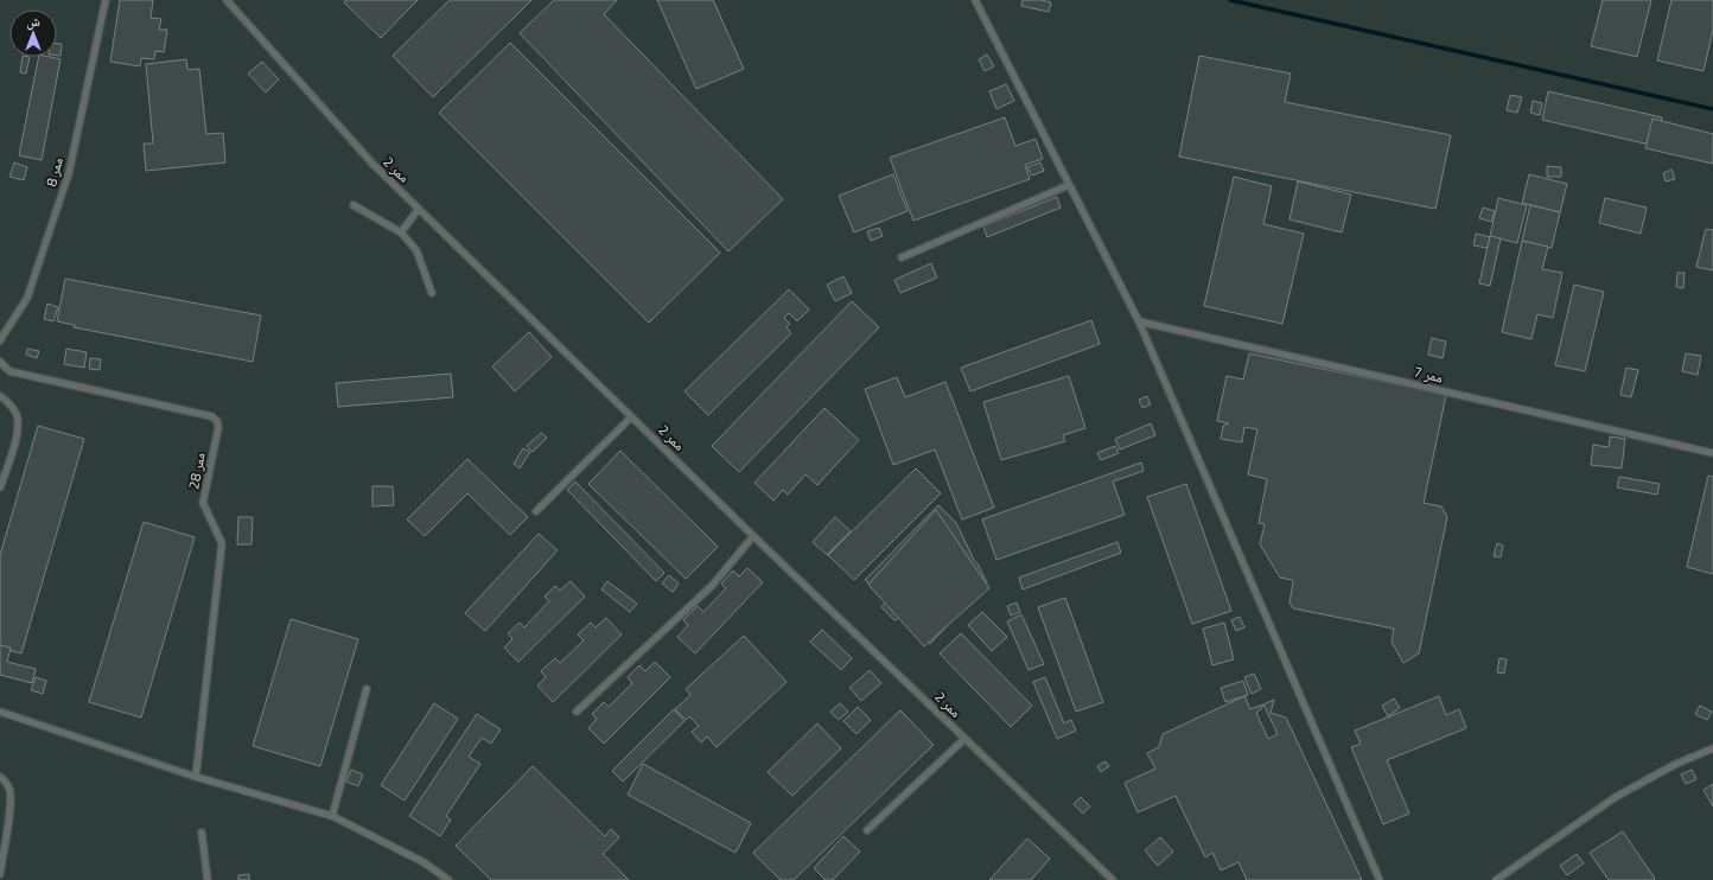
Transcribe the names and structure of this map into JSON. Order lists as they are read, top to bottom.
{
  "streets": {
    "lane": [
      "ممر 2",
      "ممر 8",
      "ممر 7",
      "ممر 28"
    ]
  },
  "north": "top"
}
